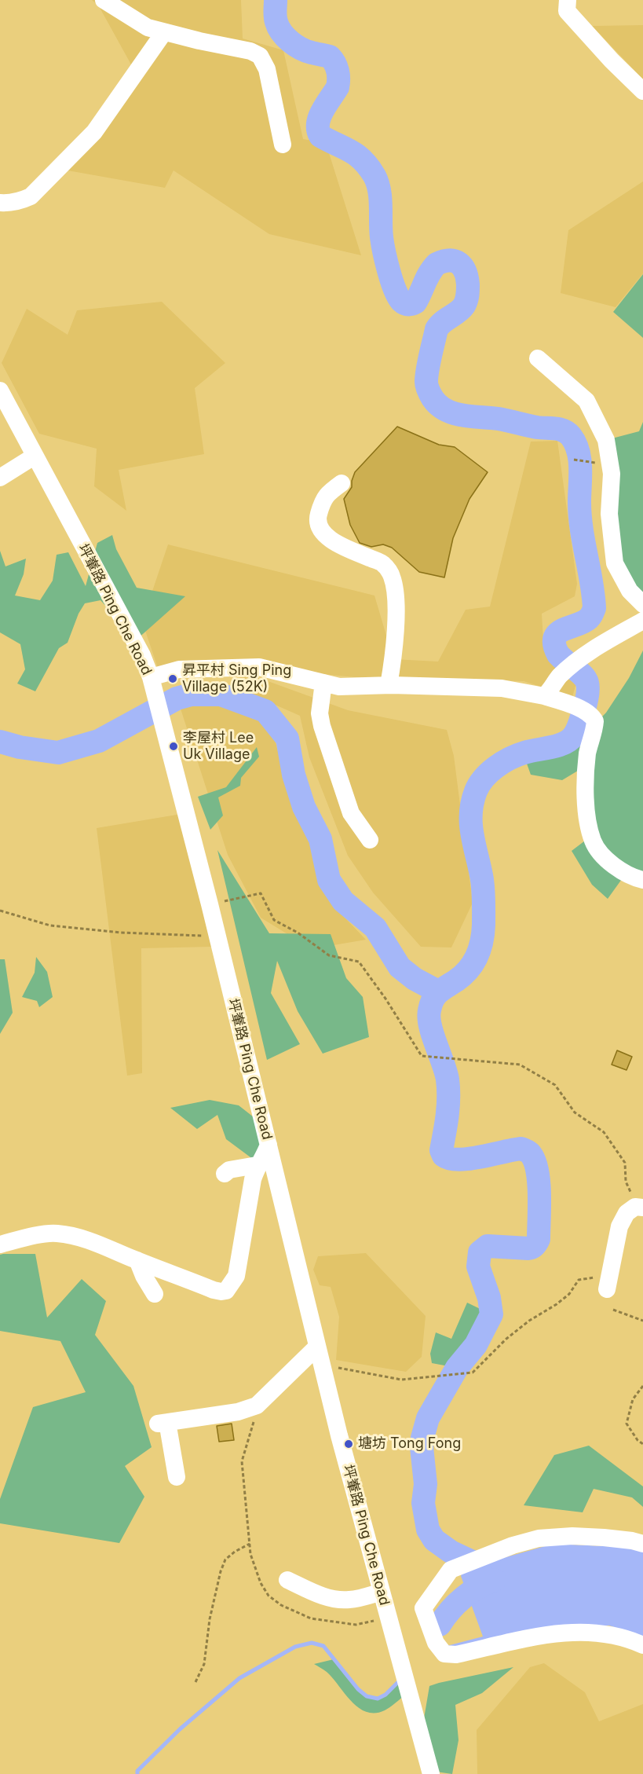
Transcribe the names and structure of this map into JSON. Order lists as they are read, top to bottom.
{
  "streets": {
    "street": ["坪輋路 Ping Che Road"]
  },
  "places": ["昇平村 Sing Ping Village (52K)", "李屋村 Lee Uk Village", "塘坊 Tong Fong"]
}
